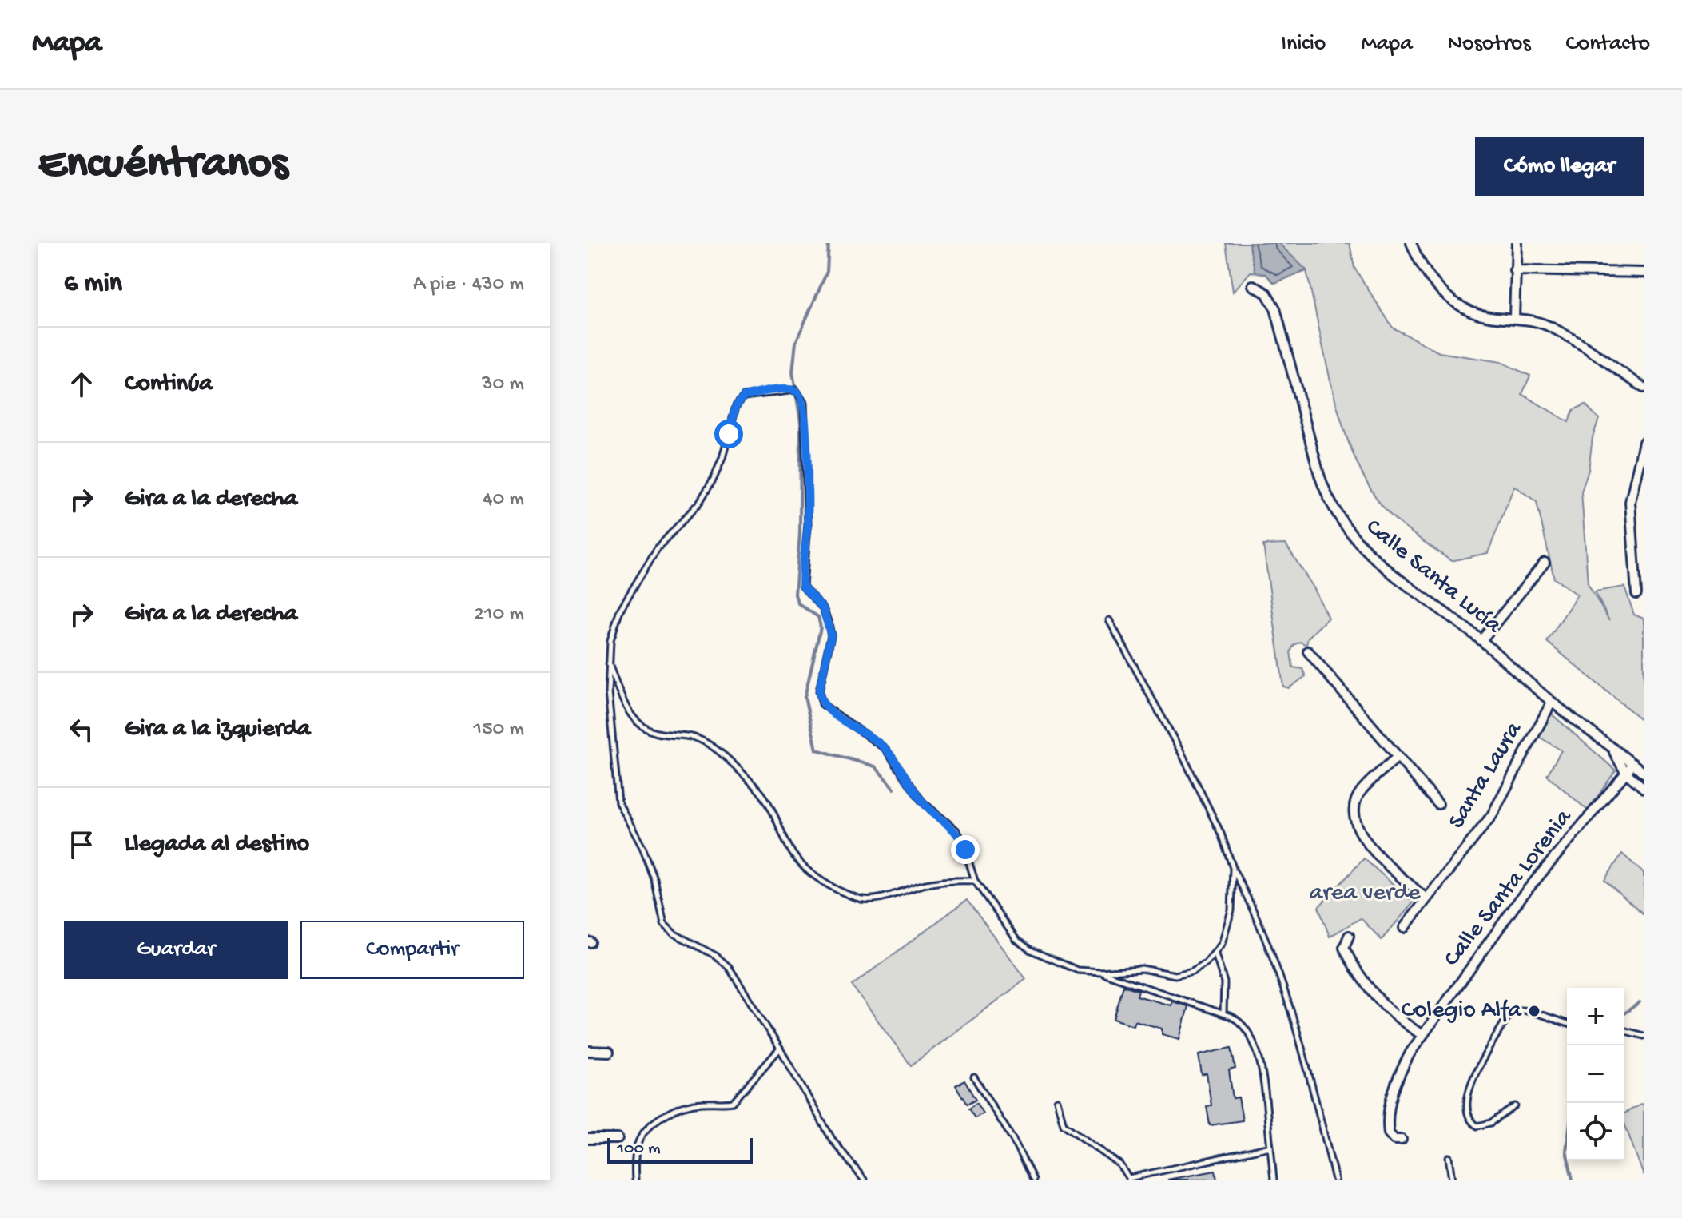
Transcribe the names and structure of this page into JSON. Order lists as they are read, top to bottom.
{
  "streets": {
    "street": ["Calle Santa Lucía", "Santa Laura", "Calle Santa Lorenia"]
  },
  "crossings": [
    ["Calle Santa Lucía", "Santa Laura"],
    ["Calle Santa Lucía", "Calle Santa Lorenia"]
  ],
  "parks": ["area verde"],
  "places": ["Colegio Alfa"],
  "scale_bar": "100 m",
  "page": {
    "header": "Mapa",
    "nav": [
      "Inicio",
      "Mapa",
      "Nosotros",
      "Contacto"
    ],
    "buttons": [
      "Cómo llegar",
      ["Guardar", "Compartir"]
    ],
    "title": "Encuéntranos",
    "heading": ["6 min", "A pie · 430 m"],
    "list": [
      ["Continúa", "30 m"],
      ["Gira a la derecha", "40 m"],
      ["Gira a la derecha", "210 m"],
      ["Gira a la izquierda", "150 m"],
      "Llegada al destino"
    ],
    "map_buttons": ["+", "−"],
    "scale": "100 m"
  }
}
